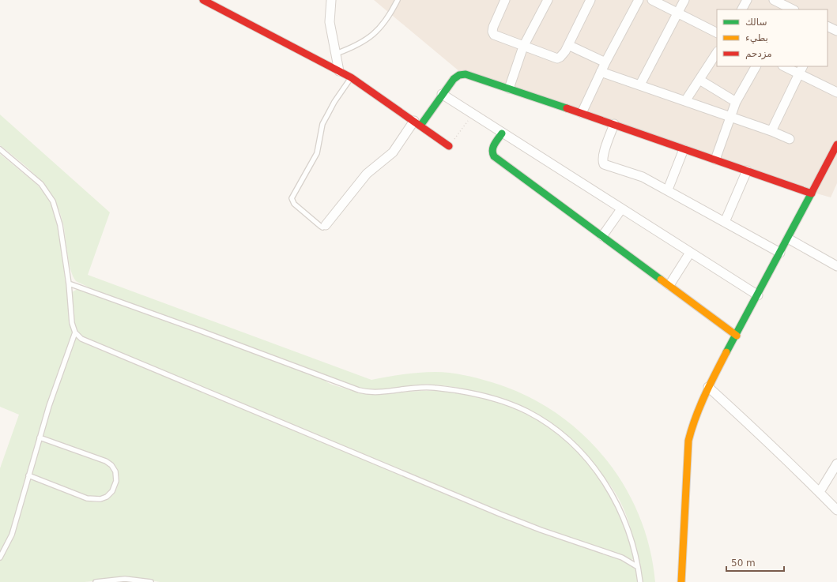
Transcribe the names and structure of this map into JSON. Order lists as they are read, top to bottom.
{
  "legend": ["سالك", "بطيء", "مزدحم"],
  "scale_bar": "50 m"
}
